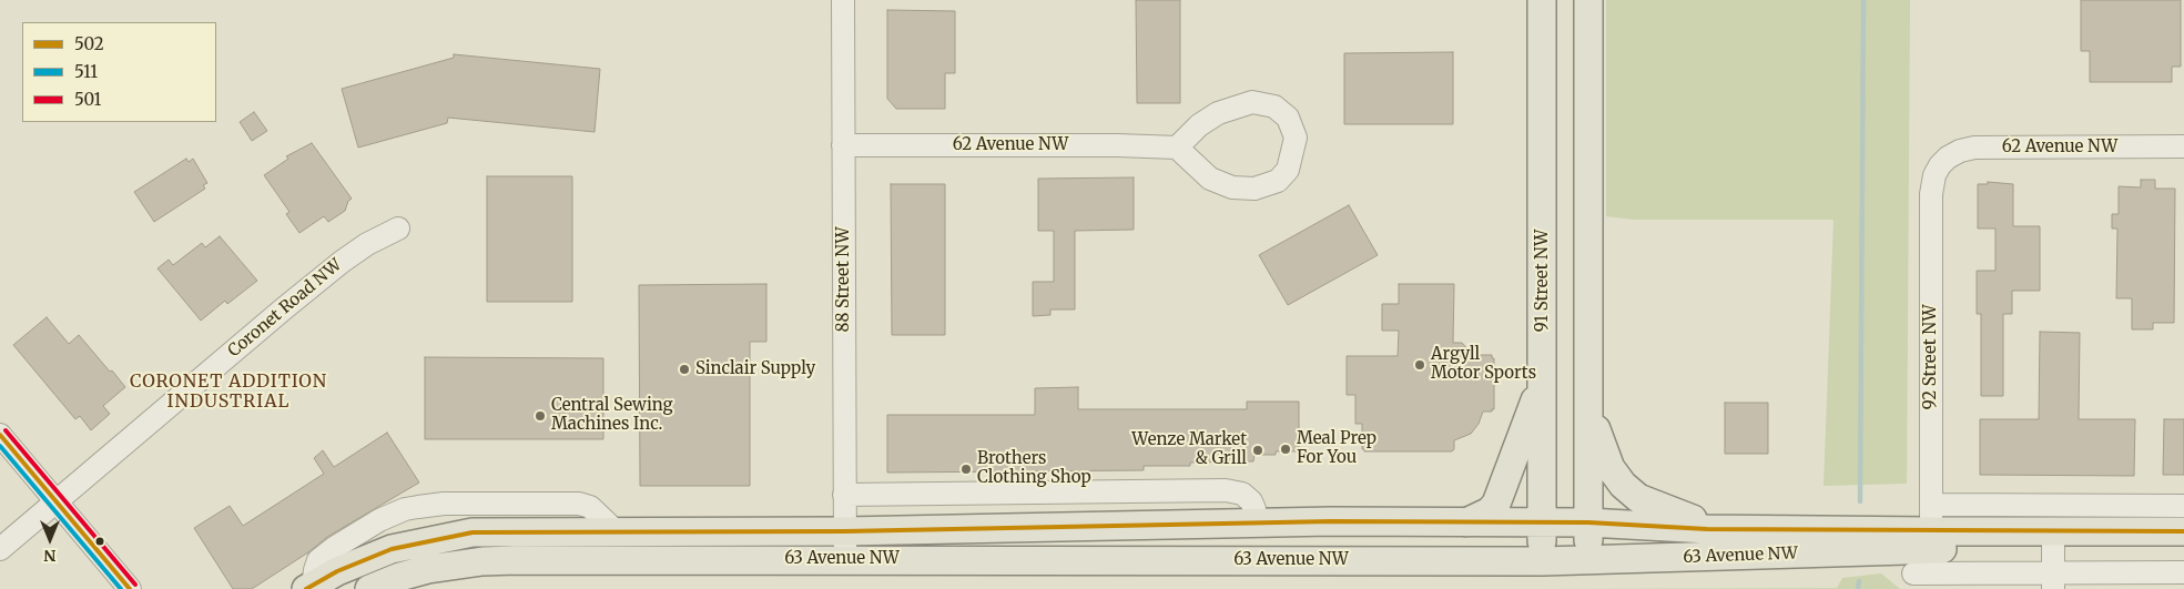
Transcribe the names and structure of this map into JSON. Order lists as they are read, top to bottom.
{
  "streets": {
    "main road": ["91 Street NW", "63 Avenue NW"],
    "street": [
      "62 Avenue NW",
      "88 Street NW",
      "Coronet Road NW",
      "92 Street NW"
    ]
  },
  "crossings": [
    ["62 Avenue NW", "88 Street NW"],
    ["62 Avenue NW", "92 Street NW"],
    ["88 Street NW", "63 Avenue NW"],
    ["91 Street NW", "63 Avenue NW"],
    ["92 Street NW", "63 Avenue NW"]
  ],
  "districts": ["CORONET ADDITION INDUSTRIAL"],
  "places": [
    "Argyll Motor Sports",
    "Sinclair Supply",
    "Central Sewing Machines Inc.",
    "Meal Prep For You",
    "Wenze Market & Grill",
    "Brothers Clothing Shop"
  ],
  "lines": ["transit line 501", "transit line 502", "transit line 511"],
  "legend": ["502", "511", "501"],
  "north": "bottom"
}
